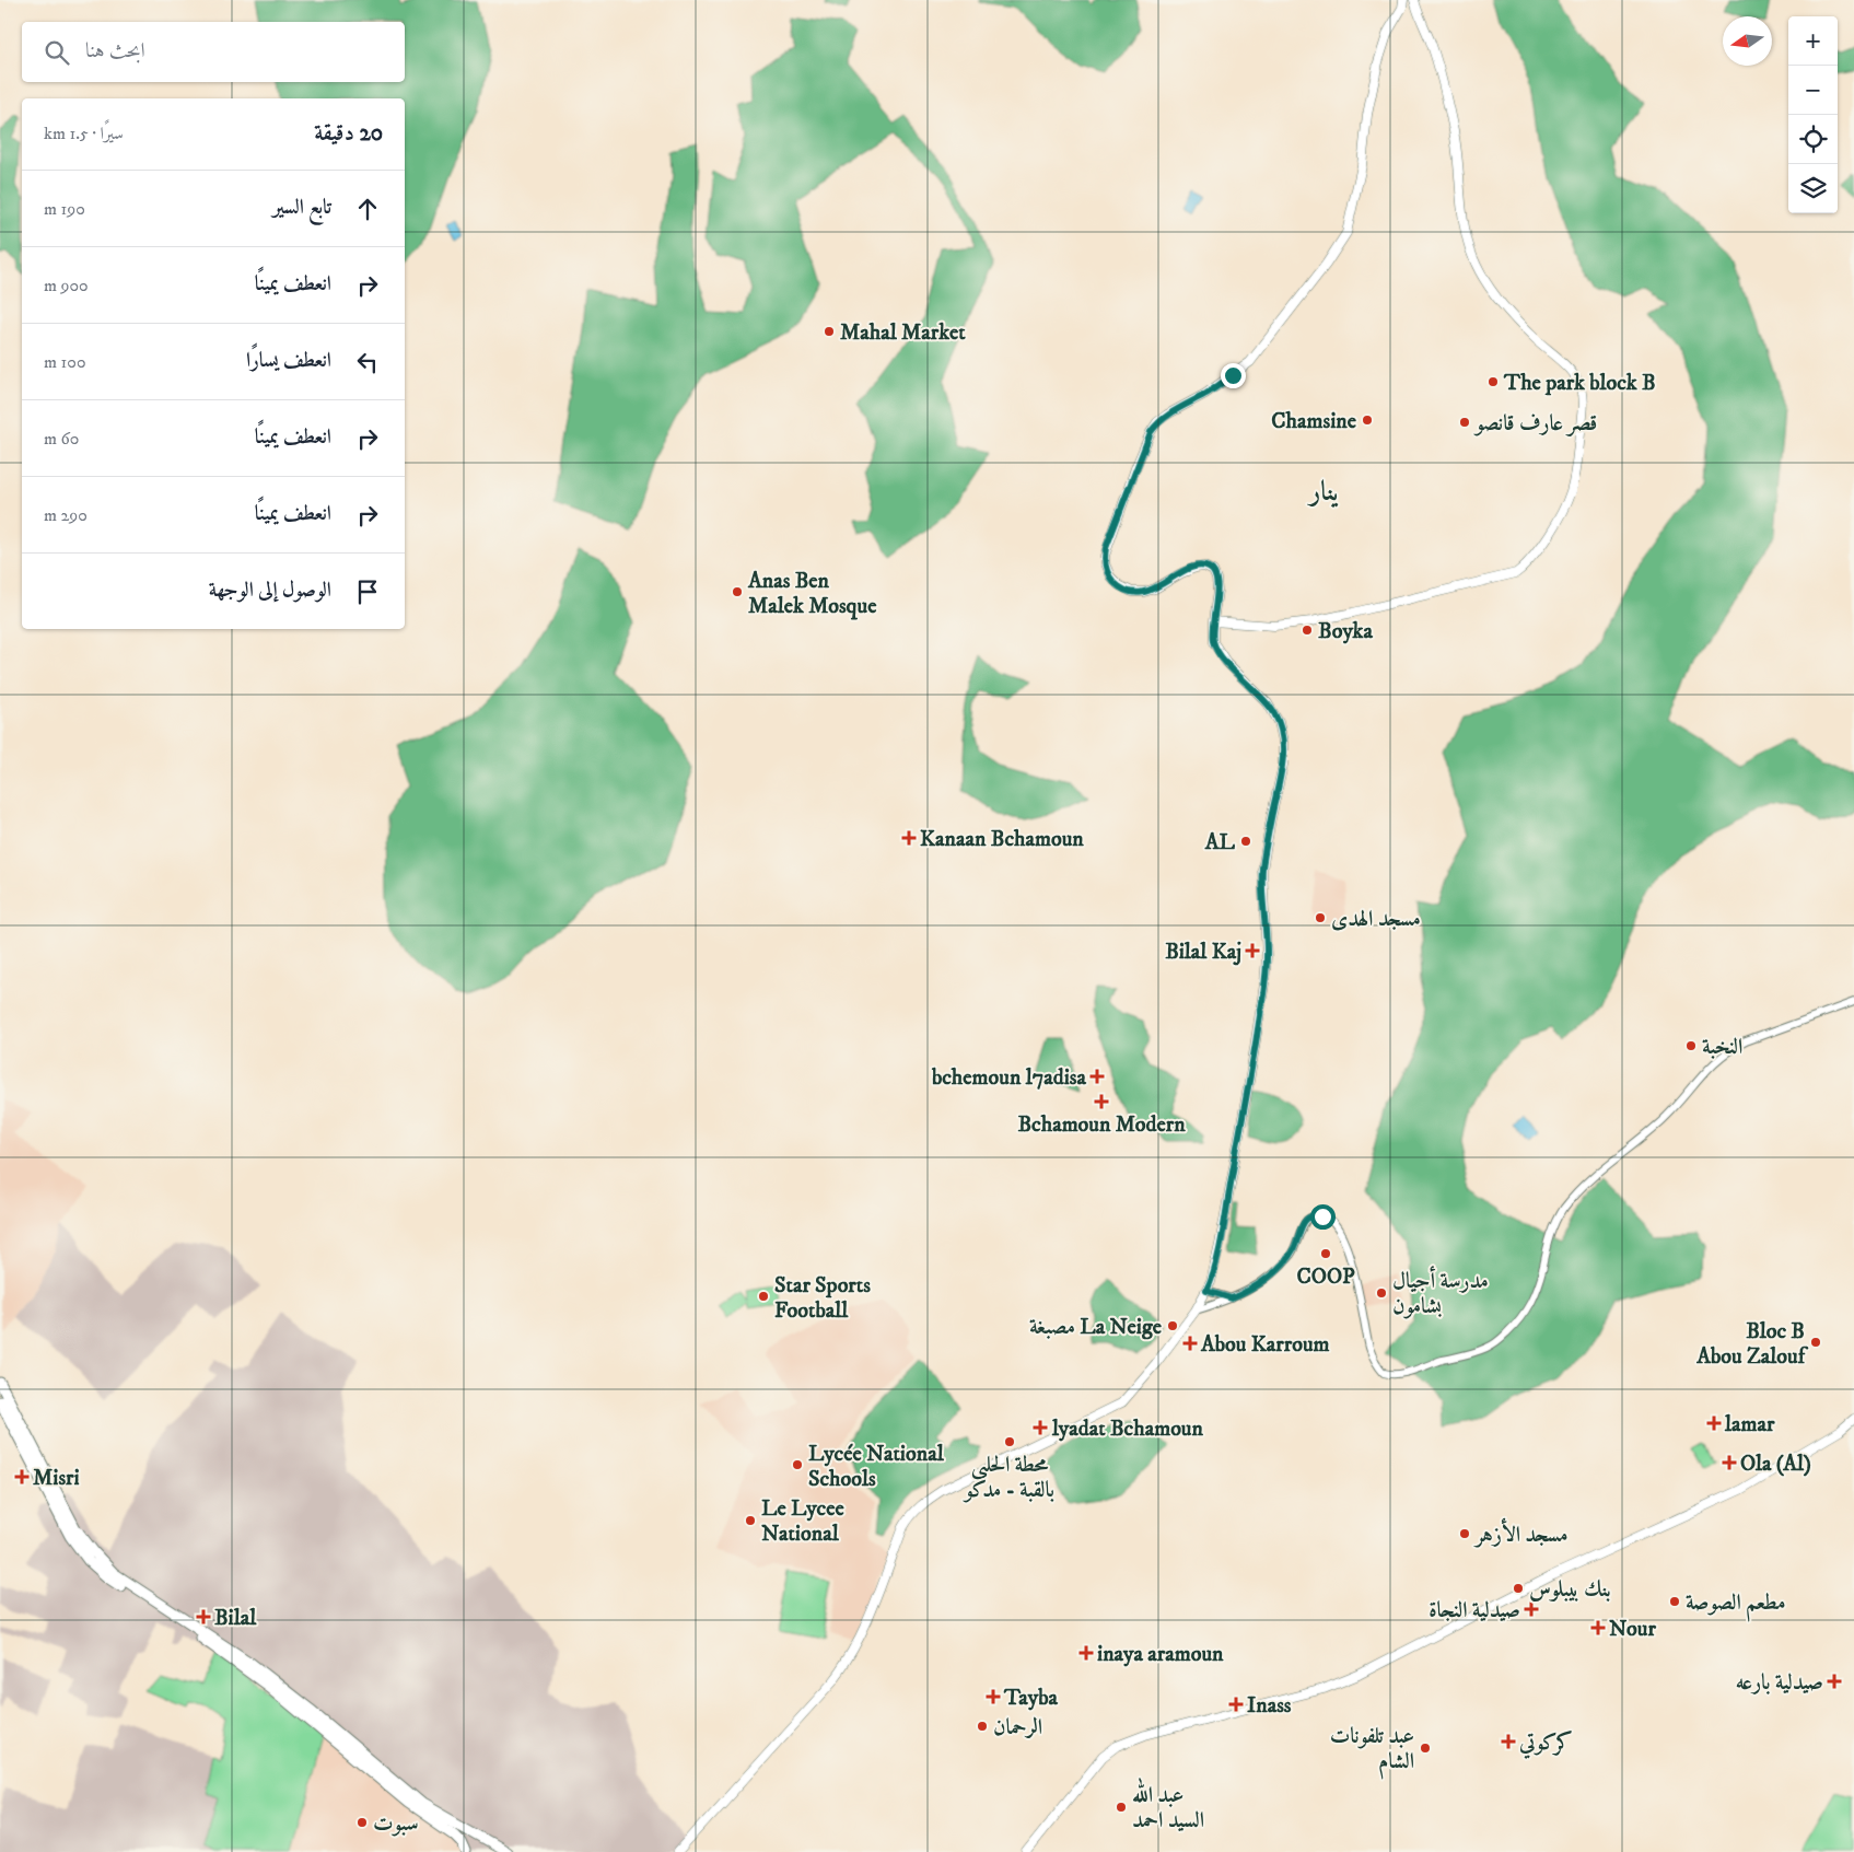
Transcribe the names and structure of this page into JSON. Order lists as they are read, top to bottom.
{
  "districts": ["ينار"],
  "places": {
    "other": [
      "Mahal Market",
      "The park block B",
      "Chamsine",
      "قصر عارف قانصو",
      "Anas Ben Malek Mosque",
      "Boyka",
      "AL",
      "مسجد الهدى",
      "النخبة",
      "COOP",
      "مدرسة أجيال بشامون",
      "Star Sports Football",
      "مصبغة La Neige",
      "Bloc B Abou Zalouf",
      "محطة الحلبي بالقبة - مدكو",
      "Lycée National Schools",
      "Le Lycee National",
      "مسجد الأزهر",
      "بنك بيبلوس",
      "مطعم الصوصة",
      "الرحمان",
      "عبد تلفونات الشام",
      "عبد الله السيد احمد",
      "سبوت"
    ],
    "health": [
      "Kanaan Bchamoun",
      "Bilal Kaj",
      "bchemoun l7adisa",
      "Bchamoun Modern",
      "Abou Karroum",
      "lamar",
      "lyadat Bchamoun",
      "Ola (Al)",
      "Misri",
      "صيدلية النجاة",
      "Bilal",
      "Nour",
      "inaya aramoun",
      "صيدلية بارعه",
      "Tayba",
      "Inass",
      "كركوتي"
    ]
  },
  "north": "left",
  "page": {
    "map_buttons": ["+", "−"],
    "search": "ابحث هنا",
    "heading": ["20 دقيقة", "سيرًا · 1.5 km"],
    "list": [
      ["تابع السير", "190 m"],
      ["انعطف يمينًا", "900 m"],
      ["انعطف يسارًا", "100 m"],
      ["انعطف يمينًا", "60 m"],
      ["انعطف يمينًا", "290 m"],
      "الوصول إلى الوجهة"
    ]
  }
}
